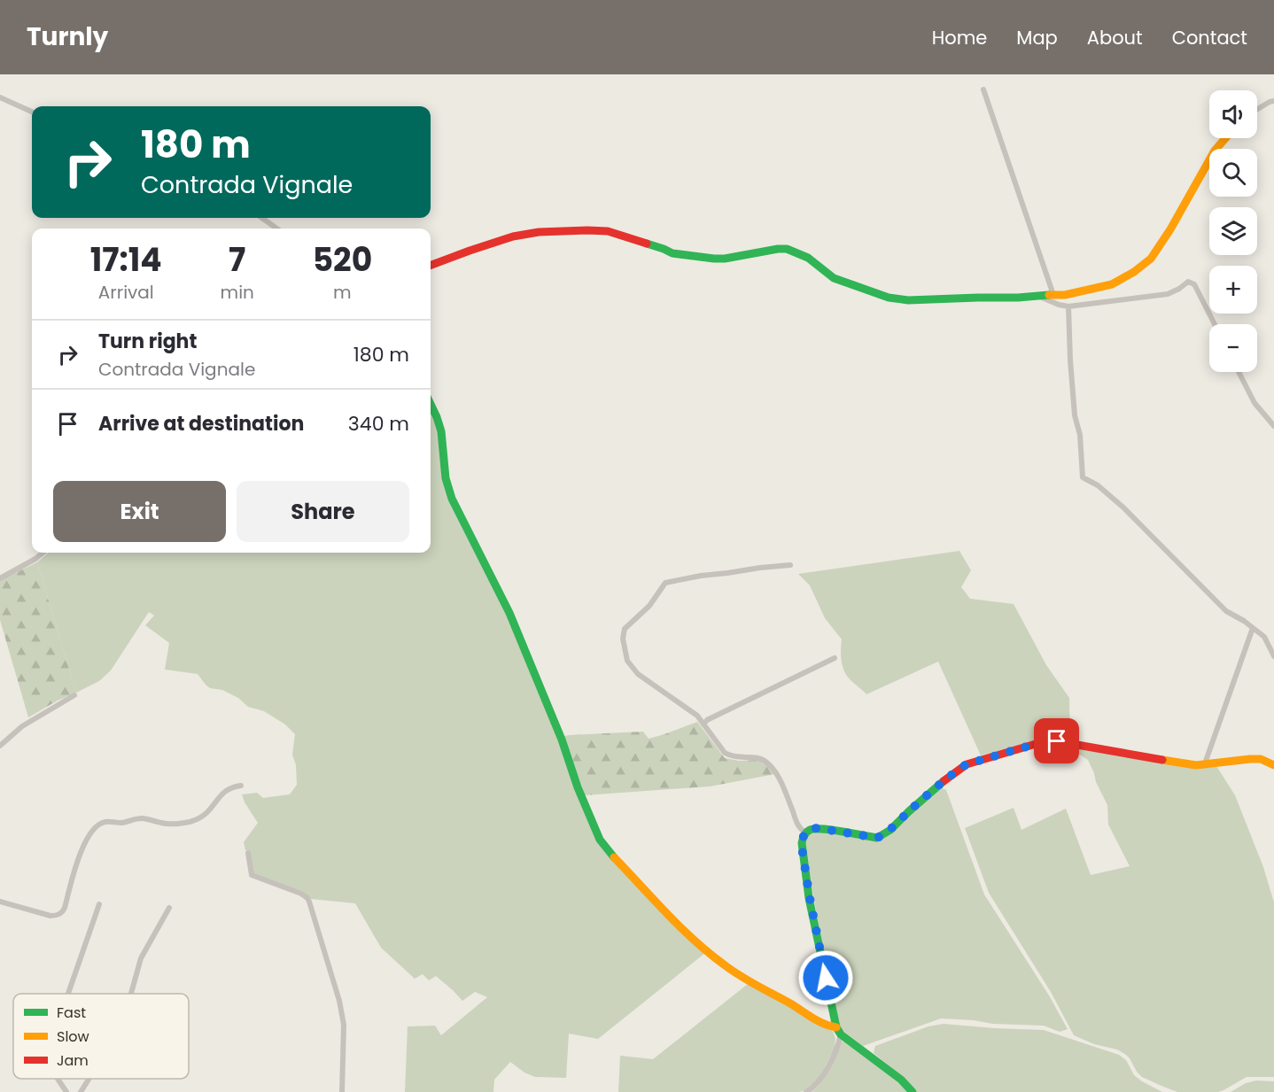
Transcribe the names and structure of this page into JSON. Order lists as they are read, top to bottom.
{
  "legend": ["Fast", "Slow", "Jam"],
  "page": {
    "header": "Turnly",
    "nav": [
      "Home",
      "Map",
      "About",
      "Contact"
    ],
    "map_buttons": ["+", "−"],
    "turn": ["180 m", "Contrada Vignale"],
    "eta": [
      "17:14",
      "Arrival",
      "7",
      "min",
      "520",
      "m"
    ],
    "list": [
      {
        "name": "Turn right",
        "note": "Contrada Vignale",
        "value": "180 m"
      },
      {
        "name": "Arrive at destination",
        "value": "340 m"
      }
    ],
    "buttons": ["Exit", "Share"]
  }
}
